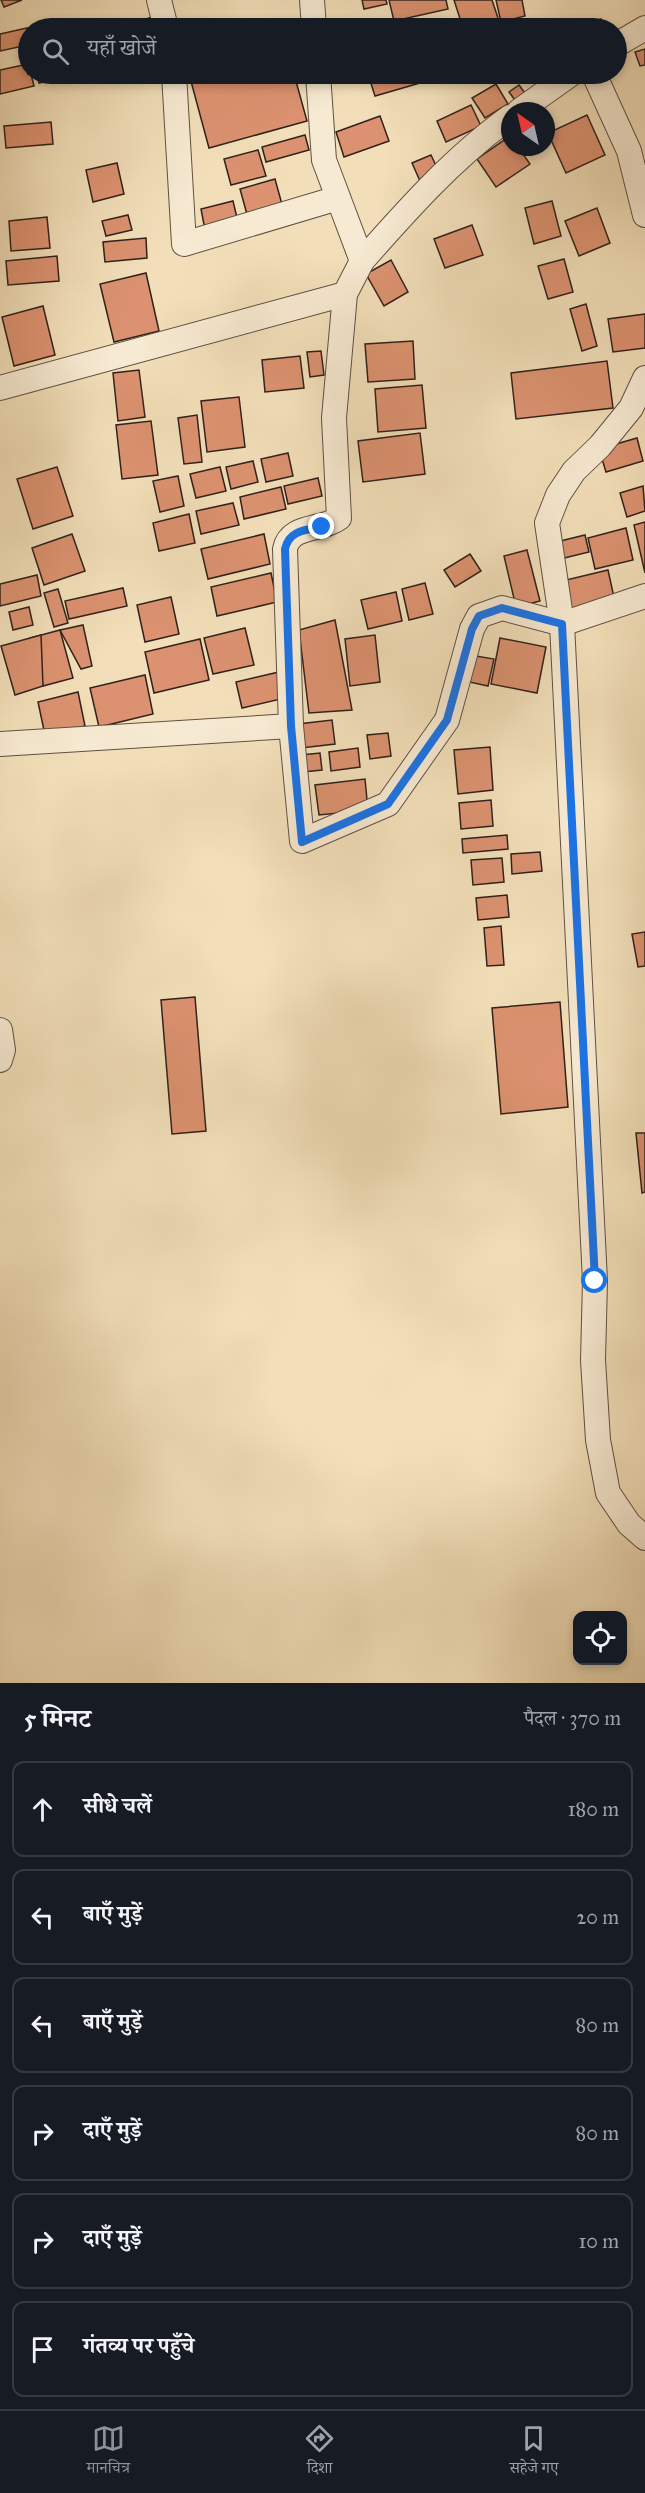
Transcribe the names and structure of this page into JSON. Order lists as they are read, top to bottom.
{
  "north": "top left",
  "page": {
    "search": "यहाँ खोजें",
    "heading": ["5 मिनट", "पैदल · 370 m"],
    "list": [
      ["सीधे चलें", "180 m"],
      ["बाएँ मुड़ें", "20 m"],
      ["बाएँ मुड़ें", "80 m"],
      ["दाएँ मुड़ें", "80 m"],
      ["दाएँ मुड़ें", "10 m"],
      "गंतव्य पर पहुँचे"
    ],
    "nav": ["मानचित्र", "दिशा", "सहेजे गए"]
  }
}
